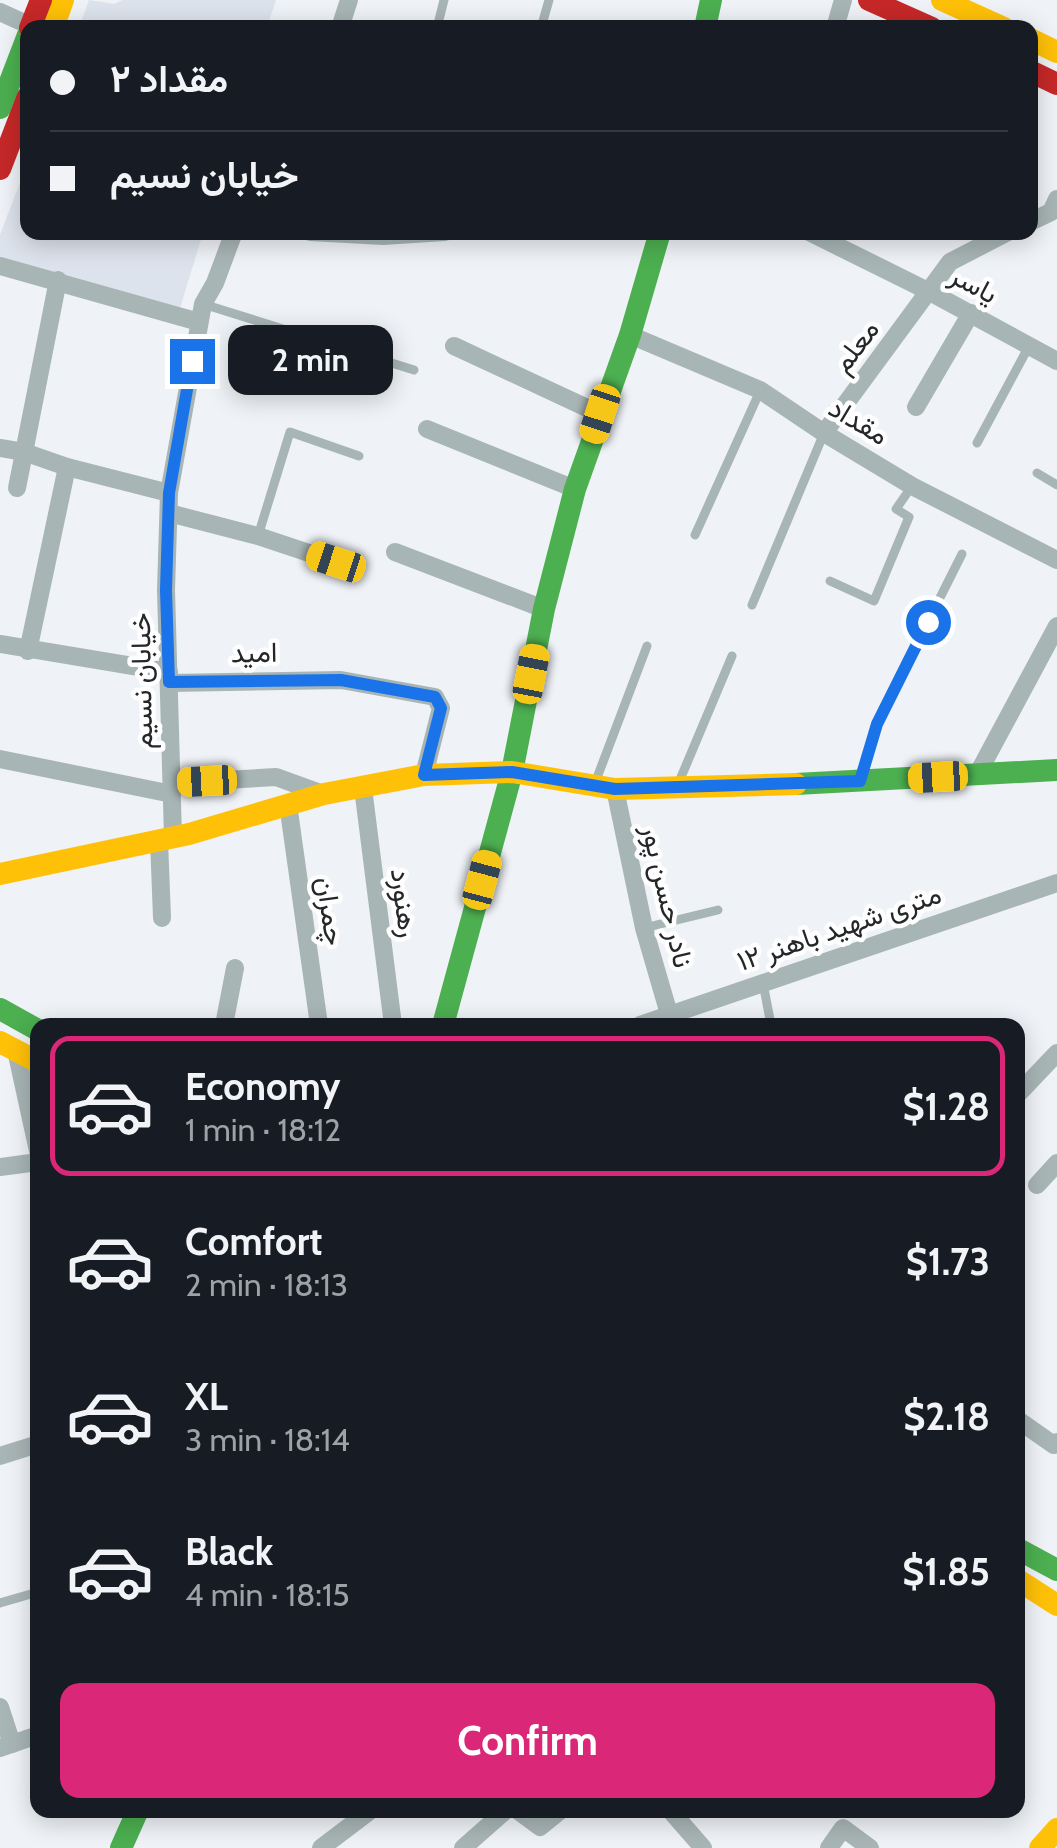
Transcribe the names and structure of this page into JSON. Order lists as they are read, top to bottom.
{
  "streets": {
    "street": [
      "یاسر",
      "معلم",
      "مقداد",
      "امید",
      "خیابان نسیم",
      "نادر حسن پور",
      "رهنورد",
      "چمران",
      "۱۲ متری شهید باهنر"
    ]
  },
  "crossings": [
    ["یاسر", "معلم"],
    ["معلم", "مقداد"],
    ["امید", "خیابان نسیم"]
  ],
  "page": {
    "banner": ["مقداد ۲", "خیابان نسیم"],
    "bubble": "2 min",
    "list": [
      {
        "name": "Economy",
        "note": "1 min · 18:12",
        "value": "$1.28"
      },
      {
        "name": "Comfort",
        "note": "2 min · 18:13",
        "value": "$1.73"
      },
      {
        "name": "XL",
        "note": "3 min · 18:14",
        "value": "$2.18"
      },
      {
        "name": "Black",
        "note": "4 min · 18:15",
        "value": "$1.85"
      }
    ],
    "buttons": "Confirm"
  }
}
